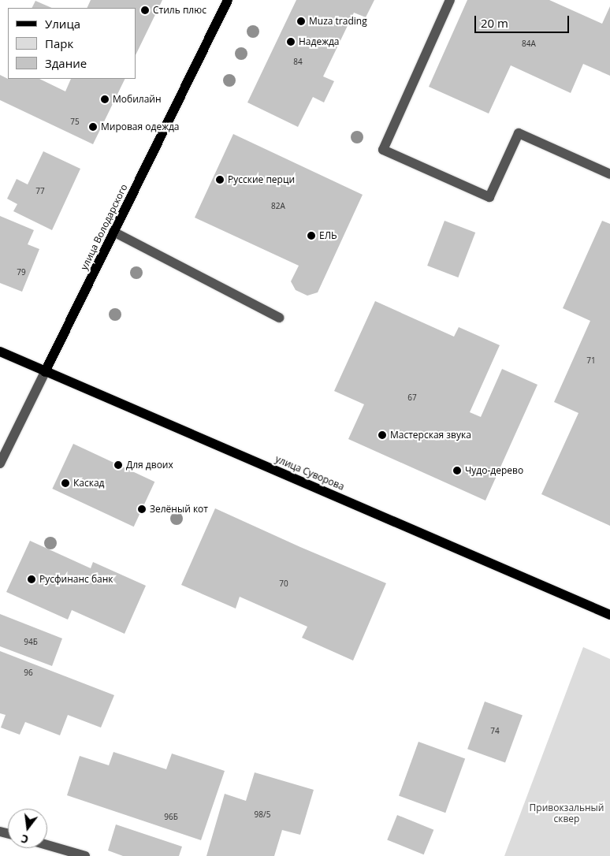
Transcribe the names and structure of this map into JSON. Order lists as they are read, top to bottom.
{
  "streets": {
    "main road": ["улица Володарского", "улица Суворова"]
  },
  "crossings": [
    ["улица Володарского", "улица Суворова"]
  ],
  "parks": ["Привокзальный сквер"],
  "places": [
    "Стиль плюс",
    "Muza trading",
    "Надежда",
    "Мобилайн",
    "Мировая одежда",
    "Русские перци",
    "ЕЛЬ",
    "Мастерская звука",
    "Для двоих",
    "Чудо-дерево",
    "Каскад",
    "Зелёный кот",
    "Русфинанс банк"
  ],
  "house_numbers": [
    "84А",
    "84",
    "75",
    "77",
    "82А",
    "79",
    "71",
    "67",
    "70",
    "94Б",
    "96",
    "74",
    "98/5",
    "96Б"
  ],
  "legend": ["Улица", "Парк", "Здание"],
  "scale_bar": "20 m",
  "north": "bottom"
}
